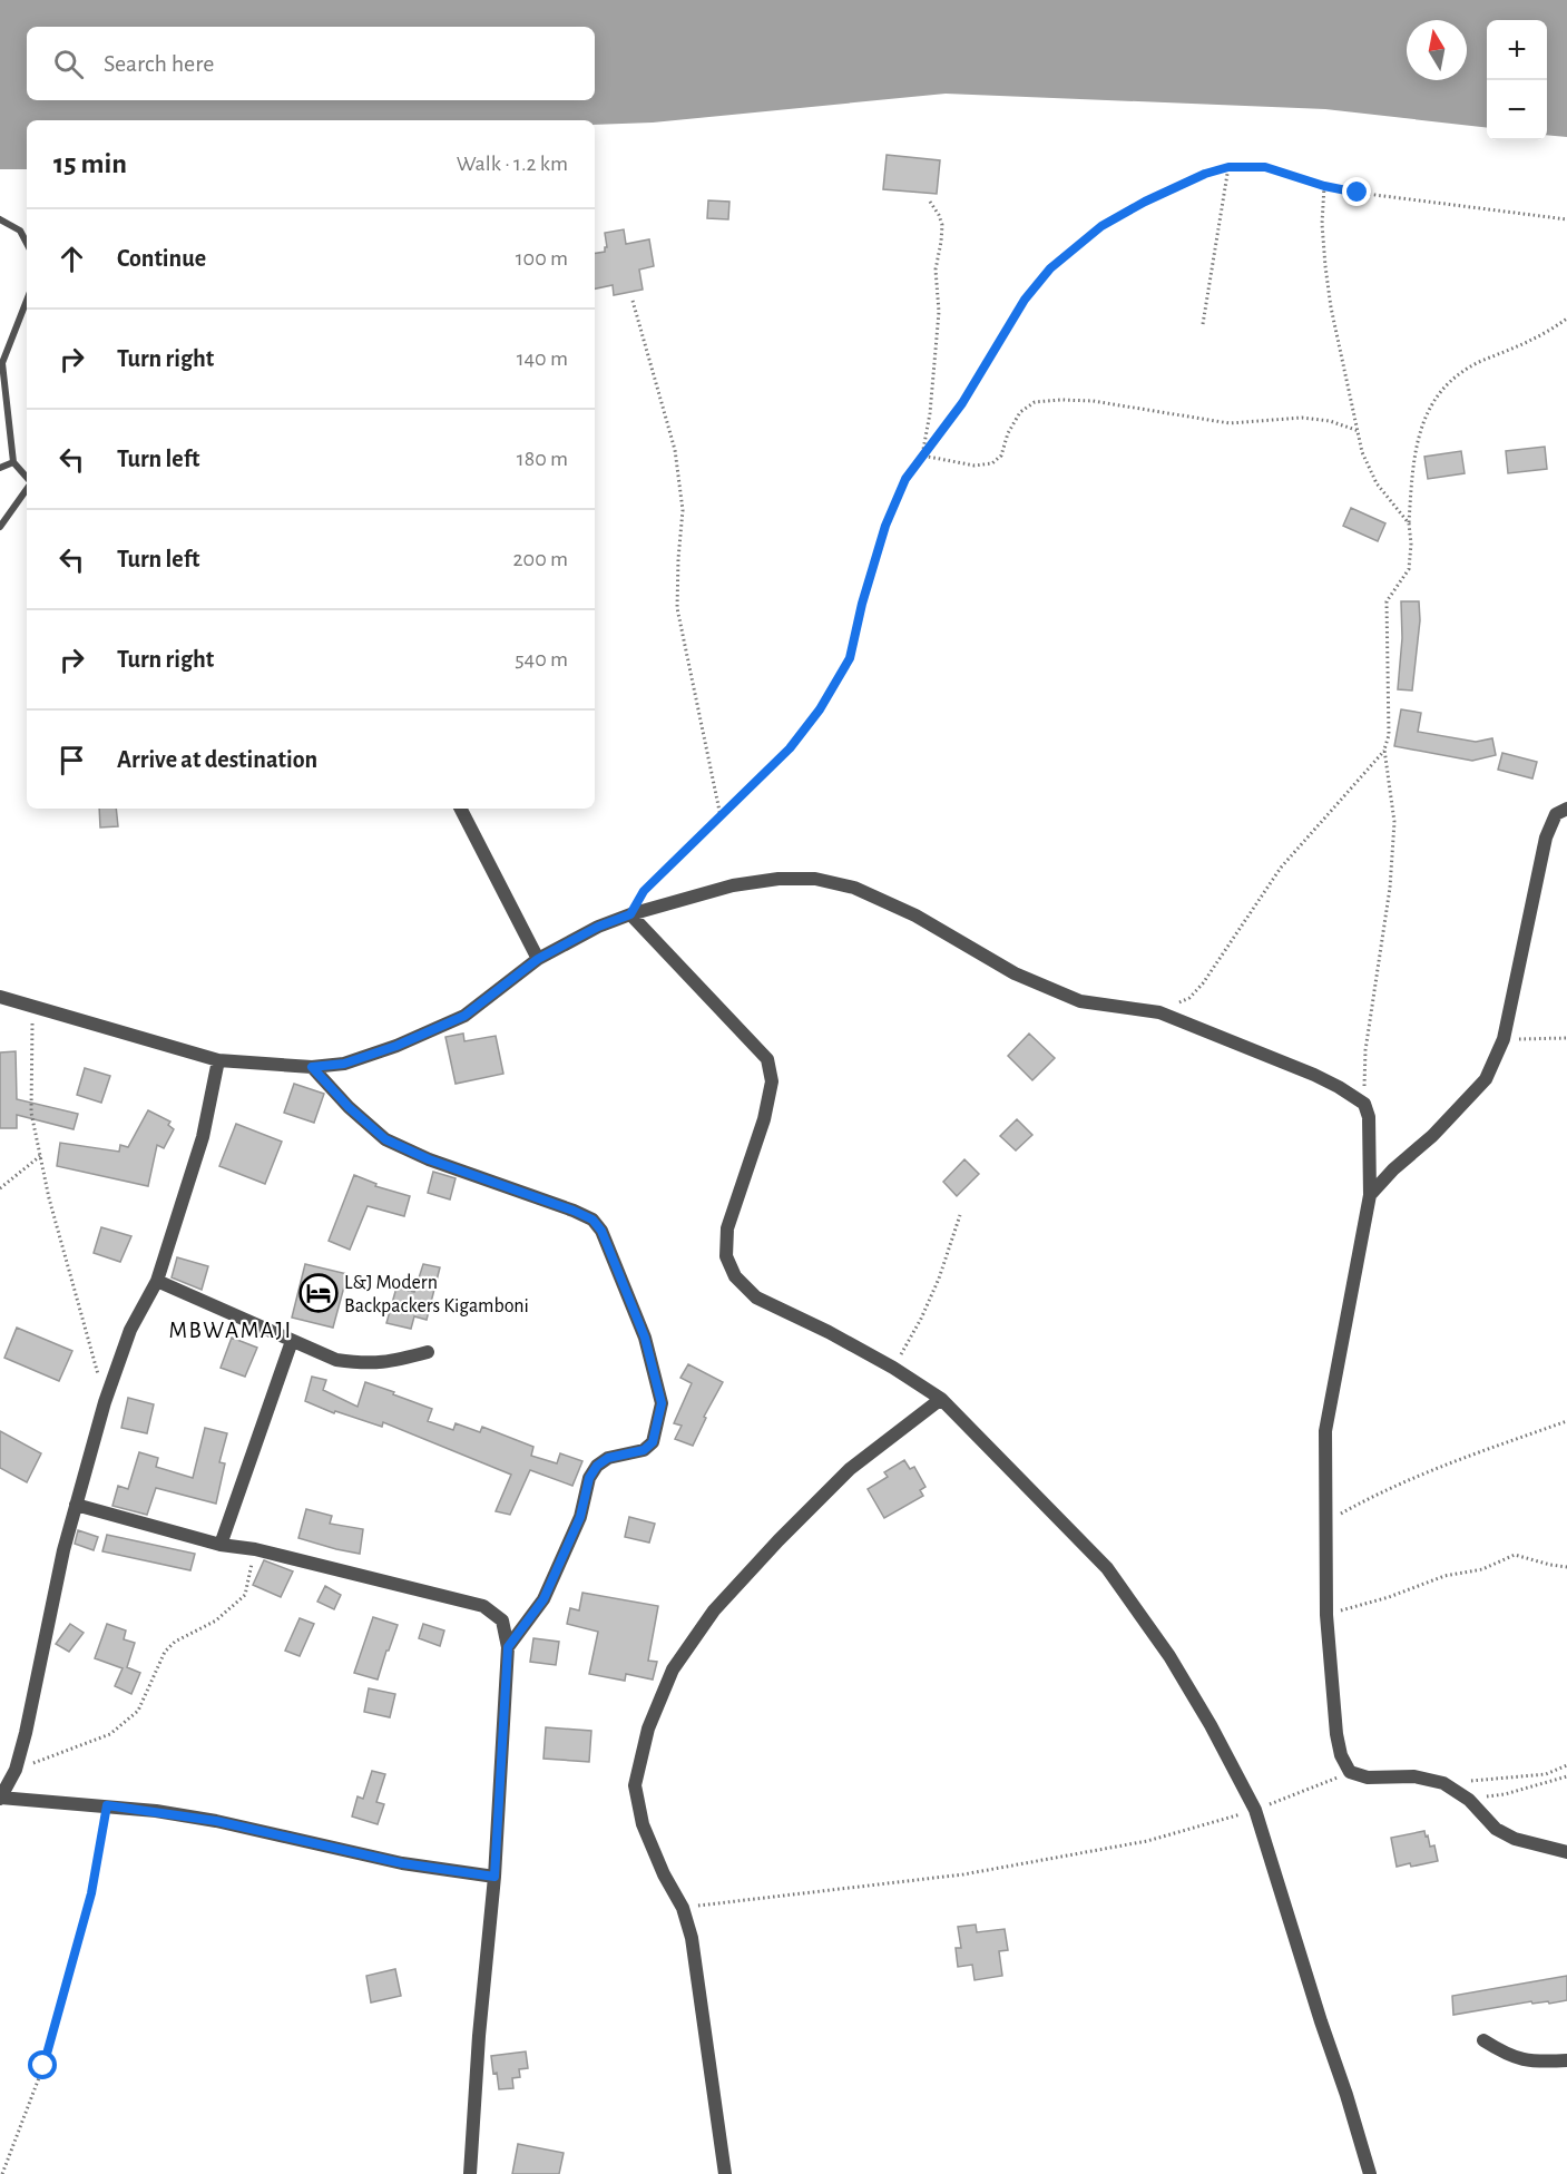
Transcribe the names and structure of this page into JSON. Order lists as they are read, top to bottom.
{
  "districts": ["MBWAMAJI"],
  "places": {
    "hotel": ["L&J Modern Backpackers Kigamboni"]
  },
  "north": "top",
  "page": {
    "map_buttons": ["+", "−"],
    "search": "Search here",
    "heading": ["15 min", "Walk · 1.2 km"],
    "list": [
      ["Continue", "100 m"],
      ["Turn right", "140 m"],
      ["Turn left", "180 m"],
      ["Turn left", "200 m"],
      ["Turn right", "540 m"],
      "Arrive at destination"
    ]
  }
}
